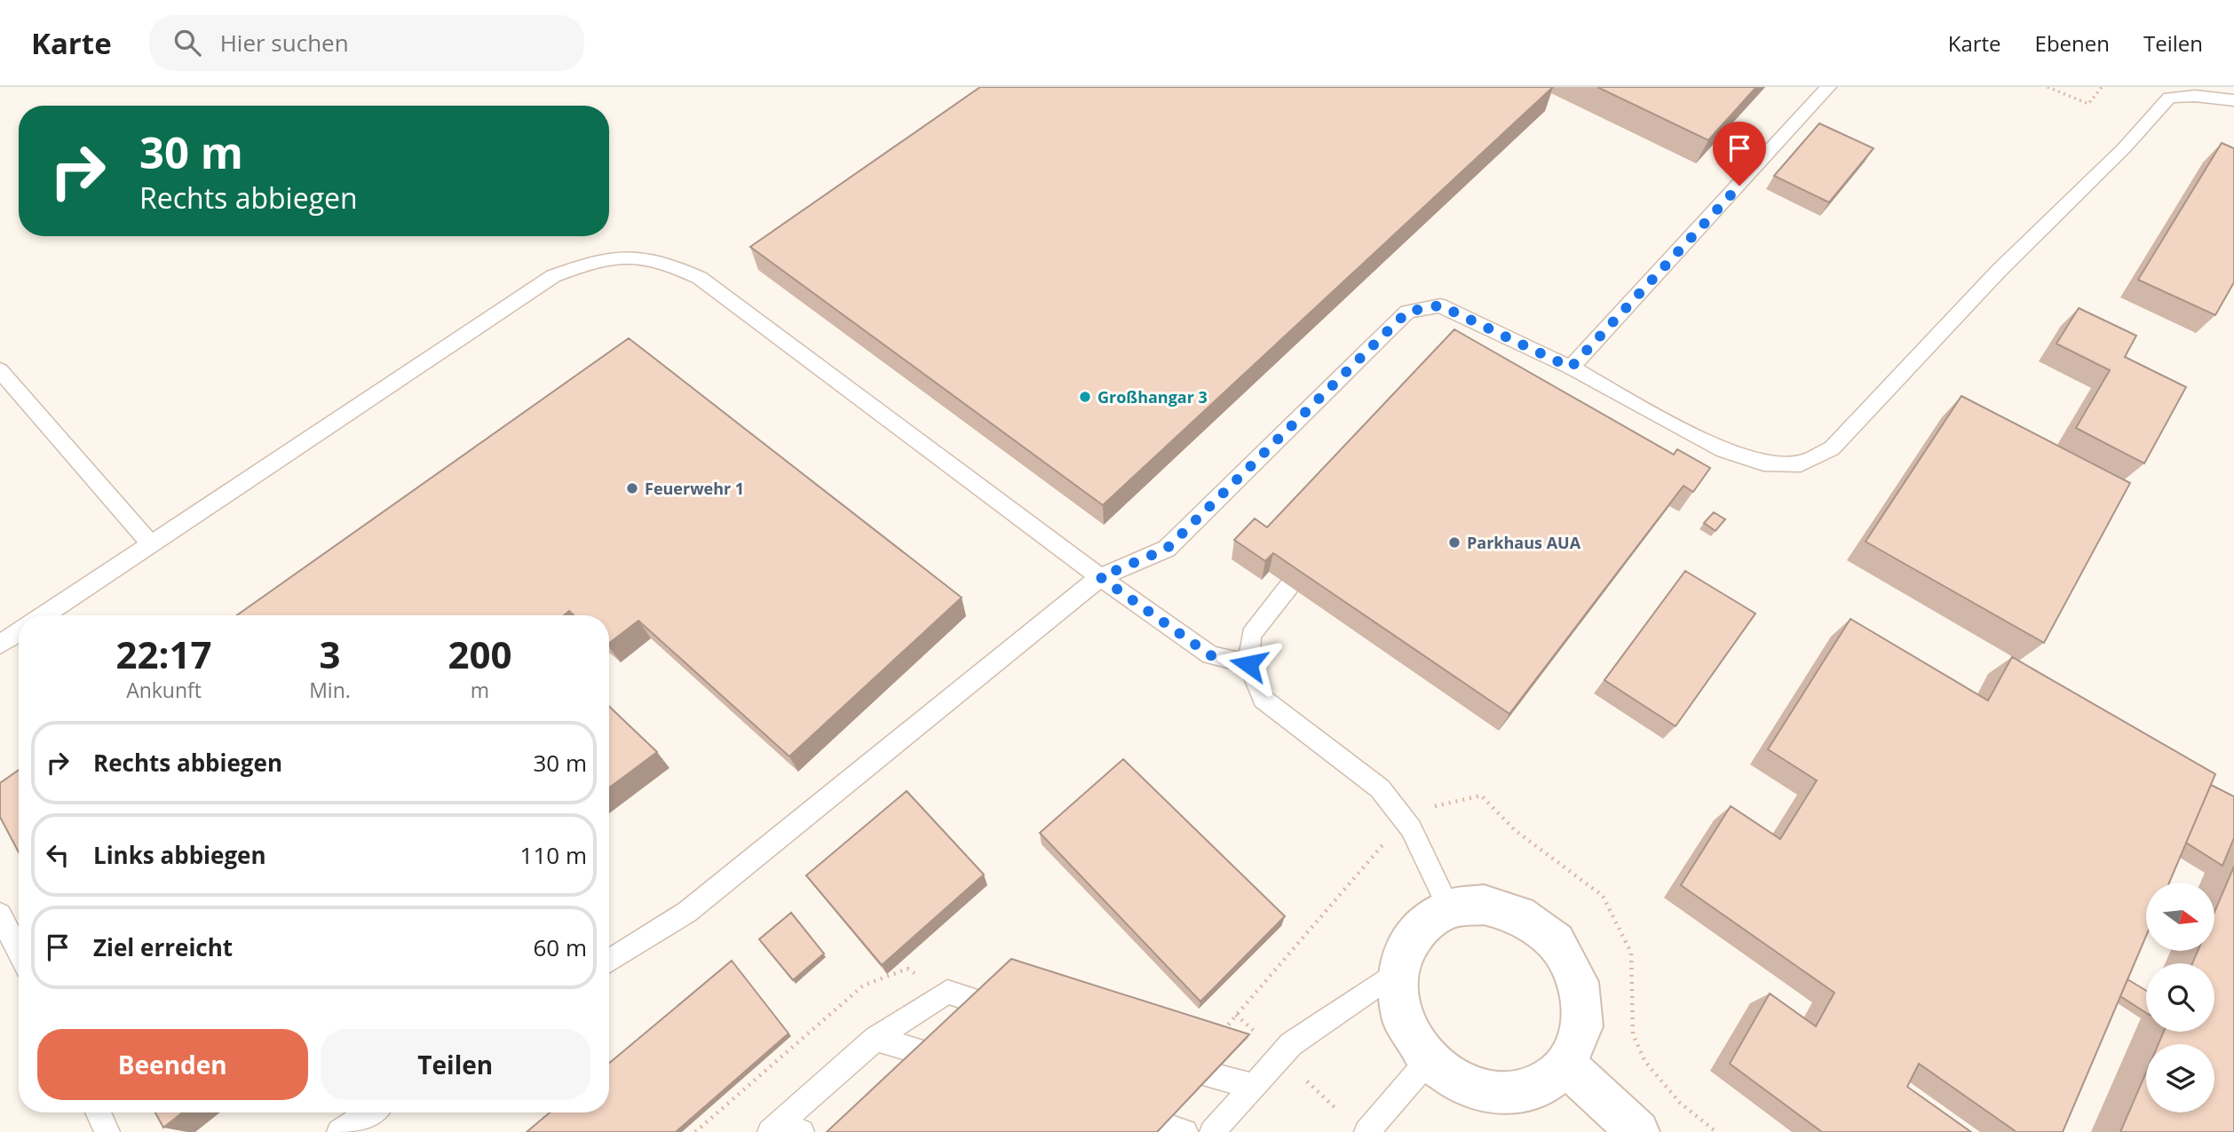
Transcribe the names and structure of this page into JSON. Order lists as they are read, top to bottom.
{
  "places": ["Großhangar 3", "Feuerwehr 1", "Parkhaus AUA"],
  "north": "right",
  "page": {
    "header": "Karte",
    "search": "Hier suchen",
    "nav": ["Karte", "Ebenen", "Teilen"],
    "turn": ["30 m", "Rechts abbiegen"],
    "eta": [
      "22:17",
      "Ankunft",
      "3",
      "Min.",
      "200",
      "m"
    ],
    "list": [
      {
        "name": "Rechts abbiegen",
        "value": "30 m"
      },
      {
        "name": "Links abbiegen",
        "value": "110 m"
      },
      {
        "name": "Ziel erreicht",
        "value": "60 m"
      }
    ],
    "buttons": ["Beenden", "Teilen"]
  }
}
